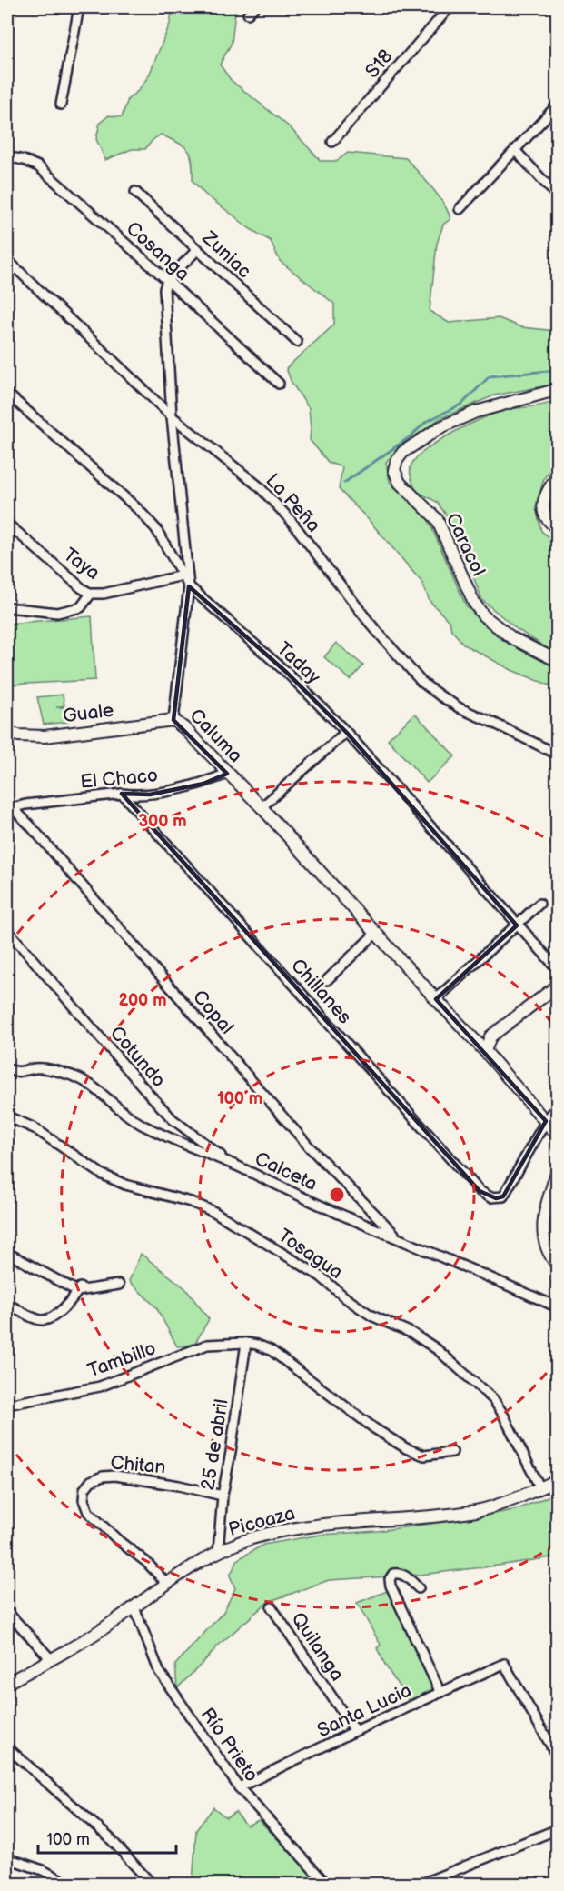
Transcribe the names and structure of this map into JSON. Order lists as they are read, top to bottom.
{
  "streets": {
    "street": [
      "S18",
      "Cosanga",
      "Zuniac",
      "La Peña",
      "Caracol",
      "Taya",
      "Taday",
      "Guale",
      "Caluma",
      "El Chaco",
      "Chillanes",
      "Copal",
      "Cotundo",
      "Calceta",
      "Tosagua",
      "Tambillo",
      "25 de abril",
      "Chitan",
      "Picoaza",
      "Quilanga",
      "Santa Lucia",
      "Río Prieto"
    ]
  },
  "crossings": [
    ["Cosanga", "Caluma"],
    ["La Peña", "Caluma"],
    ["Taya", "Taday"],
    ["Taday", "Caluma"],
    ["Guale", "Caluma"],
    ["Caluma", "El Chaco"],
    ["Caluma", "Chillanes"],
    ["El Chaco", "Chillanes"],
    ["El Chaco", "Copal"],
    ["Copal", "Calceta"],
    ["Cotundo", "Calceta"],
    ["Tosagua", "Picoaza"],
    ["Tambillo", "25 de abril"],
    ["25 de abril", "Chitan"],
    ["25 de abril", "Picoaza"],
    ["Chitan", "Picoaza"],
    ["Picoaza", "Río Prieto"],
    ["Quilanga", "Santa Lucia"],
    ["Santa Lucia", "Río Prieto"]
  ],
  "scale_bar": "100 m",
  "rings": ["300 m", "200 m", "100 m"]
}
